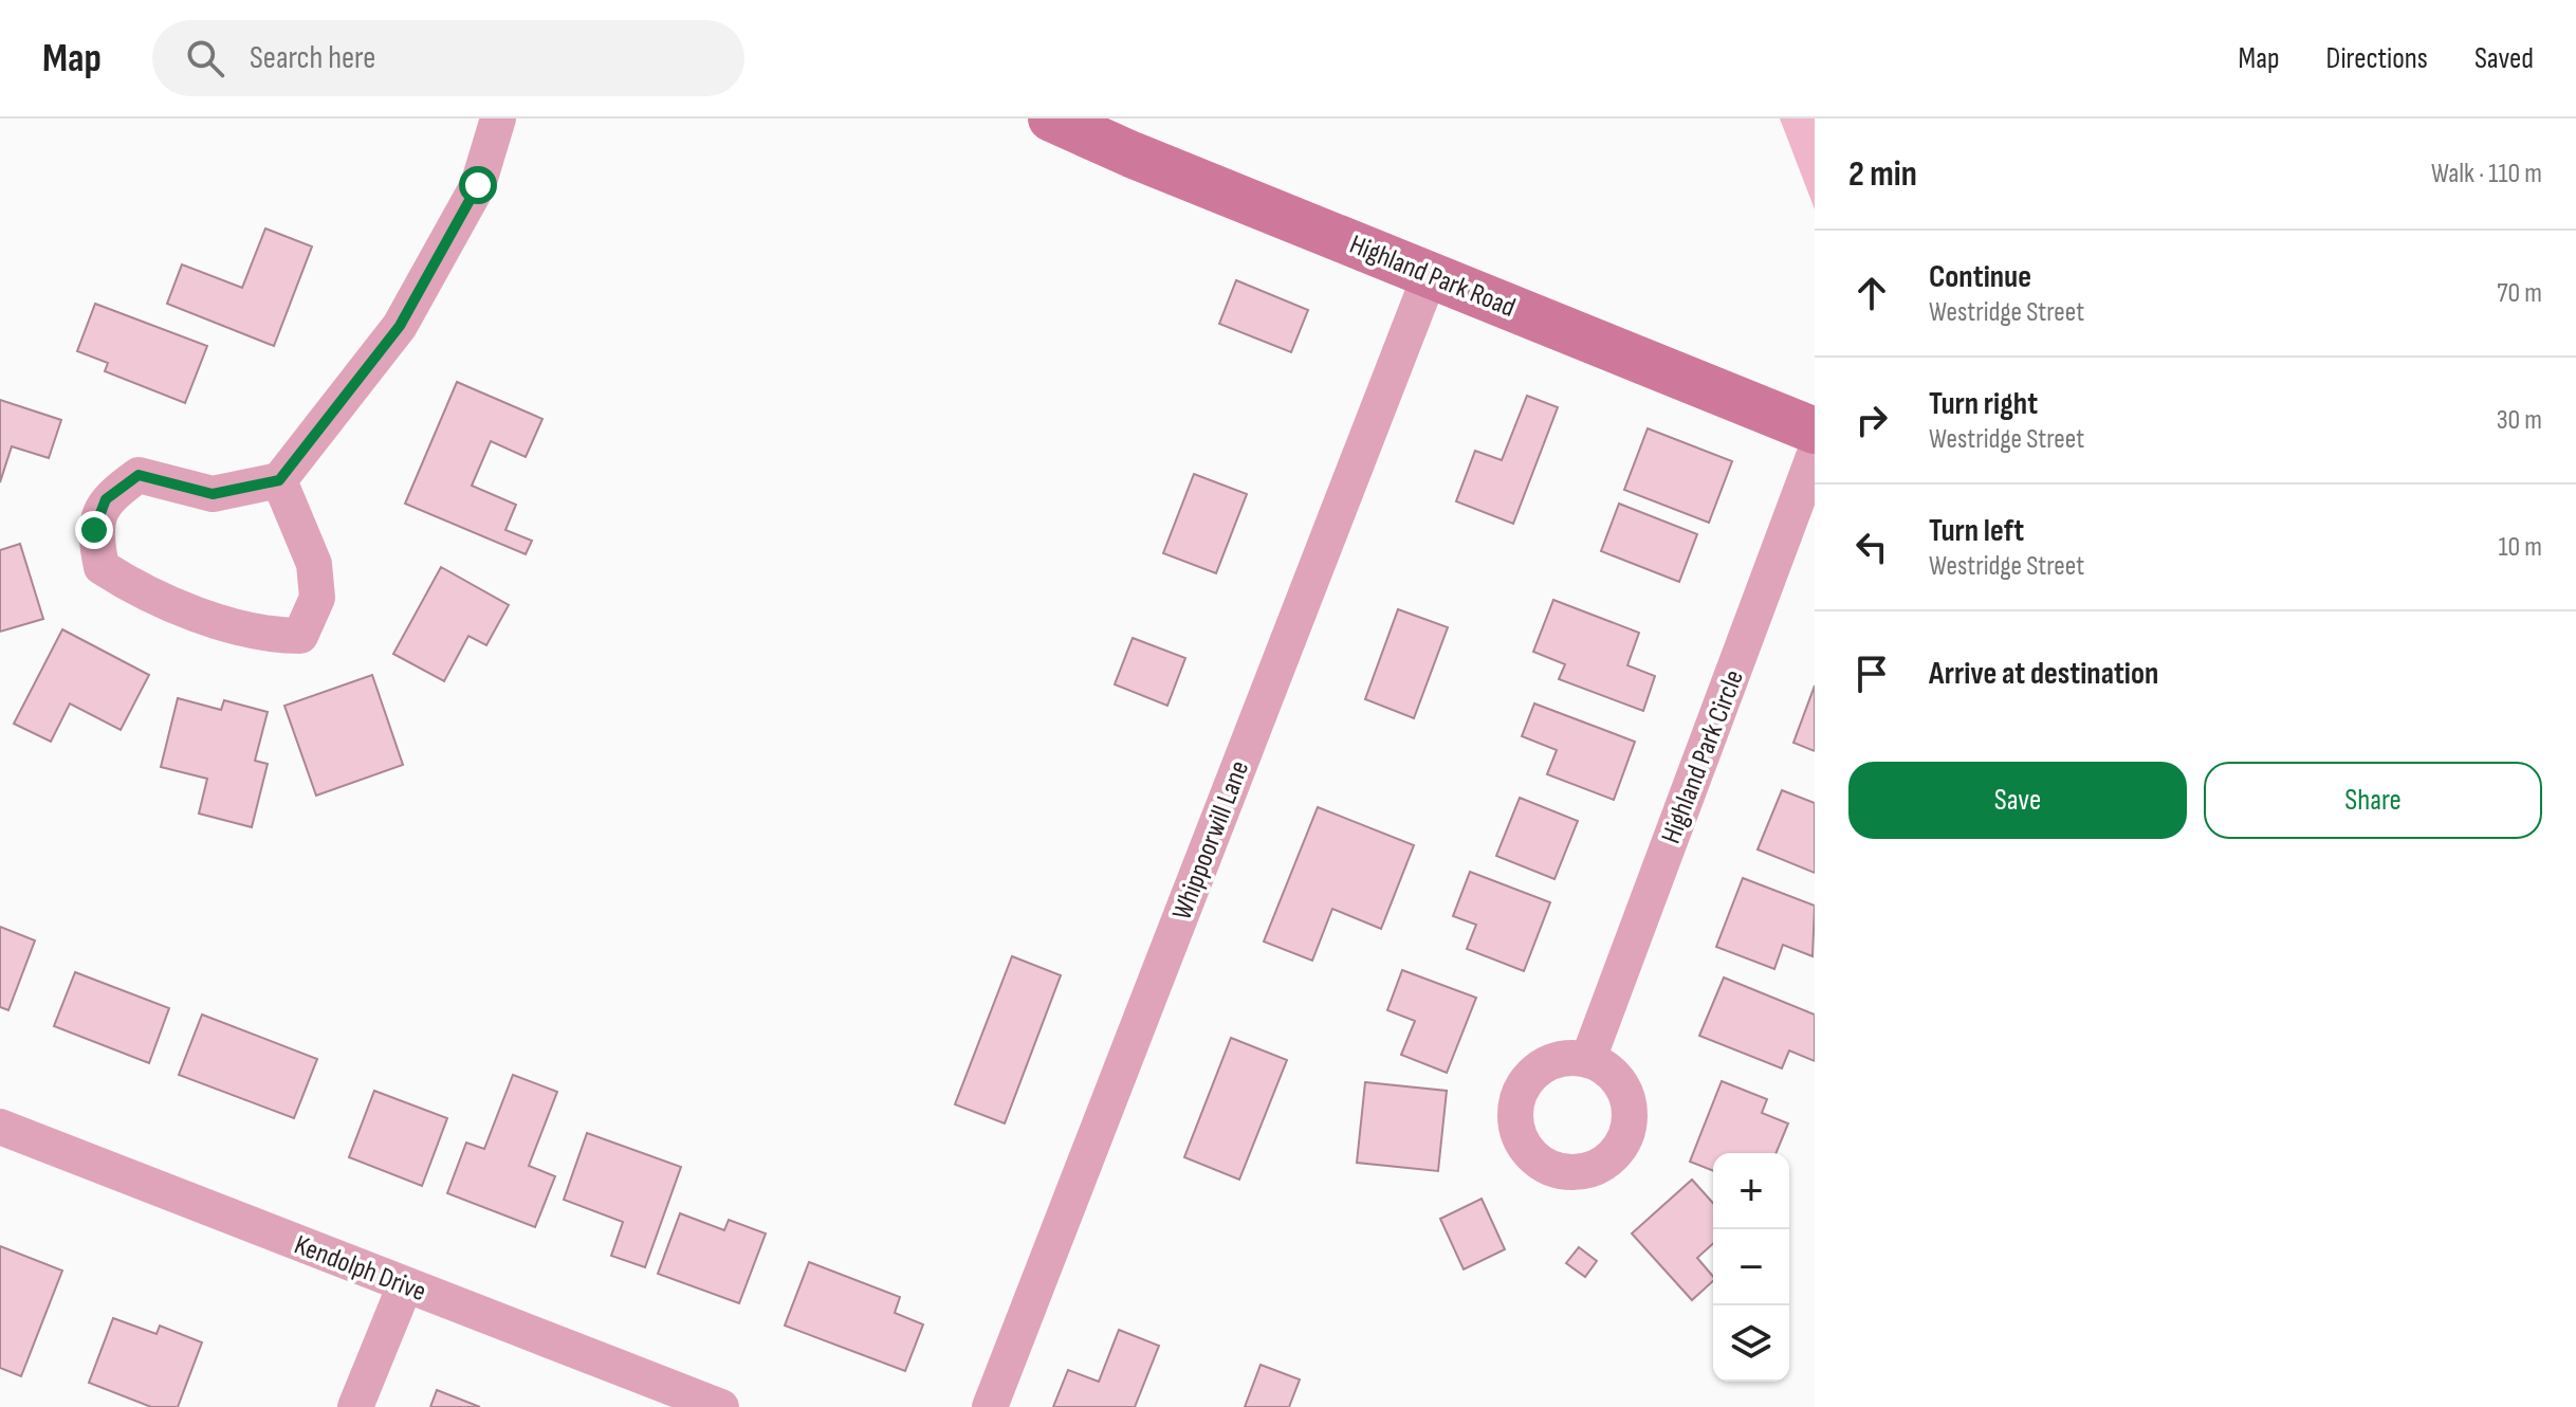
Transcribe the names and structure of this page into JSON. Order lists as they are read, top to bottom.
{
  "streets": {
    "street": [
      "Highland Park Road",
      "Highland Park Circle",
      "Whippoorwill Lane",
      "Kendolph Drive"
    ]
  },
  "crossings": [
    ["Highland Park Road", "Whippoorwill Lane"]
  ],
  "page": {
    "header": "Map",
    "search": "Search here",
    "nav": ["Map", "Directions", "Saved"],
    "heading": ["2 min", "Walk · 110 m"],
    "list": [
      ["Continue", "Westridge Street", "70 m"],
      ["Turn right", "Westridge Street", "30 m"],
      ["Turn left", "Westridge Street", "10 m"],
      "Arrive at destination"
    ],
    "buttons": ["Save", "Share"],
    "map_buttons": ["+", "−"]
  }
}
